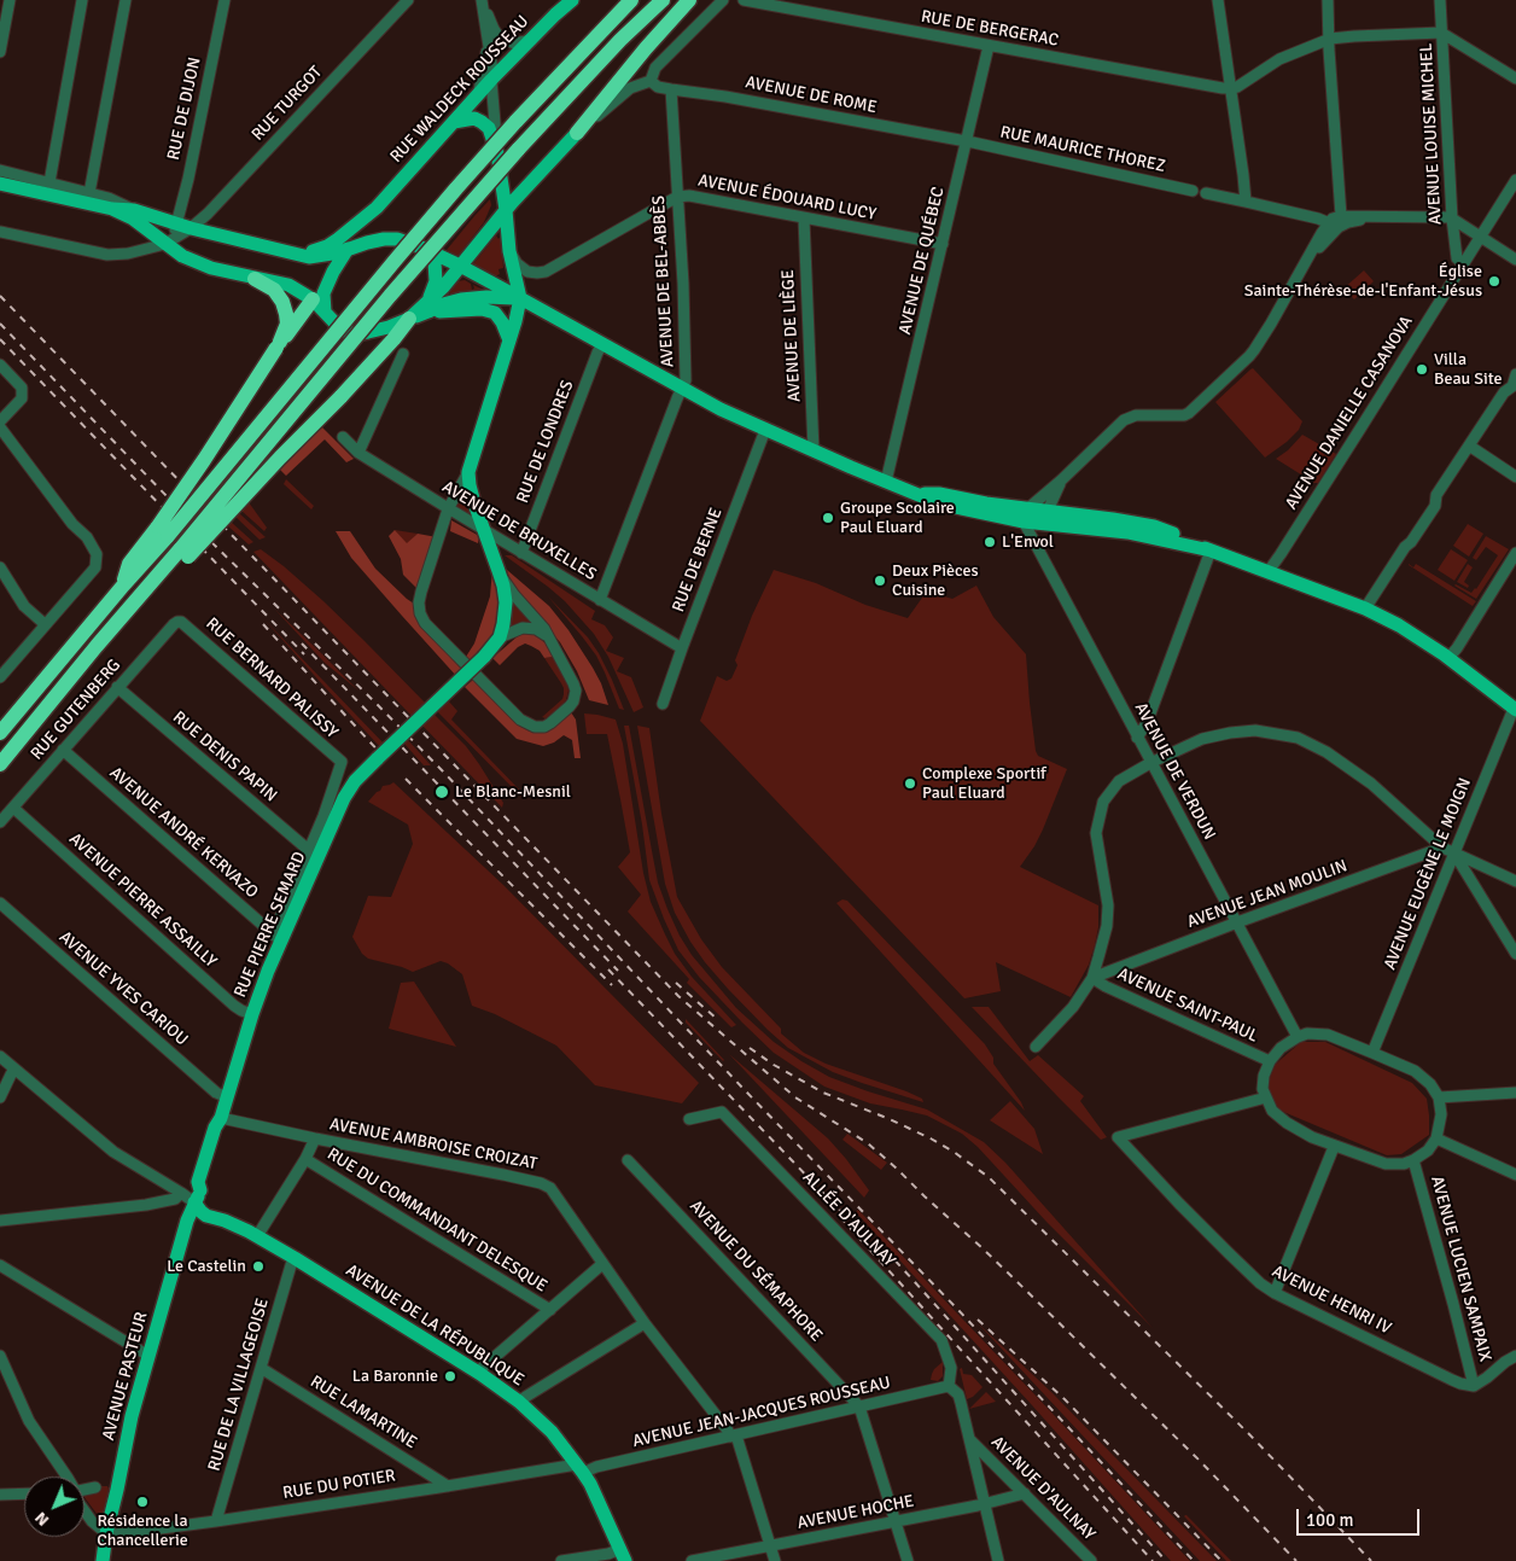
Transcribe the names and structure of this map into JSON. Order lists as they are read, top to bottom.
{
  "streets": {
    "main road": [
      "RUE WALDECK ROUSSEAU",
      "RUE PIERRE SEMARD",
      "AVENUE DE LA RÉPUBLIQUE",
      "AVENUE PASTEUR"
    ],
    "street": [
      "RUE DE BERGERAC",
      "AVENUE DE ROME",
      "RUE TURGOT",
      "RUE DE DIJON",
      "AVENUE LOUISE MICHEL",
      "RUE MAURICE THOREZ",
      "AVENUE ÉDOUARD LUCY",
      "AVENUE DE QUÉBEC",
      "AVENUE DE BEL-ABBÈS",
      "AVENUE DE LIÈGE",
      "AVENUE DANIELLE CASANOVA",
      "RUE DE LONDRES",
      "AVENUE DE BRUXELLES",
      "RUE DE BERNE",
      "RUE BERNARD PALISSY",
      "RUE GUTENBERG",
      "RUE DENIS PAPIN",
      "AVENUE DE VERDUN",
      "AVENUE ANDRÉ KERVAZO",
      "AVENUE EUGÈNE LE MOIGN",
      "AVENUE JEAN MOULIN",
      "AVENUE PIERRE ASSAILLY",
      "AVENUE YVES CARIOU",
      "AVENUE SAINT-PAUL",
      "AVENUE AMBROISE CROIZAT",
      "ALLÉE D'AULNAY",
      "RUE DU COMMANDANT DELESQUE",
      "AVENUE LUCIEN SAMPAIX",
      "AVENUE DU SÉMAPHORE",
      "AVENUE HENRI IV",
      "RUE DE LA VILLAGEOISE",
      "RUE LAMARTINE",
      "AVENUE JEAN-JACQUES ROUSSEAU",
      "RUE DU POTIER",
      "AVENUE D'AULNAY",
      "AVENUE HOCHE"
    ]
  },
  "crossings": [
    ["RUE DE BERGERAC", "AVENUE DE QUÉBEC"],
    ["AVENUE DE ROME", "RUE MAURICE THOREZ"],
    ["AVENUE DE ROME", "AVENUE DE QUÉBEC"],
    ["AVENUE DE ROME", "AVENUE DE BEL-ABBÈS"],
    ["RUE TURGOT", "RUE DE DIJON"],
    ["AVENUE LOUISE MICHEL", "AVENUE DANIELLE CASANOVA"],
    ["RUE MAURICE THOREZ", "AVENUE DE QUÉBEC"],
    ["AVENUE ÉDOUARD LUCY", "AVENUE DE QUÉBEC"],
    ["AVENUE ÉDOUARD LUCY", "AVENUE DE BEL-ABBÈS"],
    ["AVENUE ÉDOUARD LUCY", "AVENUE DE LIÈGE"],
    ["AVENUE DE BEL-ABBÈS", "AVENUE DE BRUXELLES"],
    ["RUE DE LONDRES", "AVENUE DE BRUXELLES"],
    ["AVENUE DE BRUXELLES", "RUE DE BERNE"],
    ["RUE BERNARD PALISSY", "RUE GUTENBERG"],
    ["RUE BERNARD PALISSY", "RUE PIERRE SEMARD"],
    ["RUE GUTENBERG", "RUE DENIS PAPIN"],
    ["RUE GUTENBERG", "AVENUE ANDRÉ KERVAZO"],
    ["RUE GUTENBERG", "AVENUE PIERRE ASSAILLY"],
    ["RUE DENIS PAPIN", "RUE PIERRE SEMARD"],
    ["AVENUE DE VERDUN", "AVENUE EUGÈNE LE MOIGN"],
    ["AVENUE DE VERDUN", "AVENUE JEAN MOULIN"],
    ["AVENUE DE VERDUN", "AVENUE SAINT-PAUL"],
    ["AVENUE DE VERDUN", "AVENUE LUCIEN SAMPAIX"],
    ["AVENUE DE VERDUN", "AVENUE HENRI IV"],
    ["AVENUE ANDRÉ KERVAZO", "RUE PIERRE SEMARD"],
    ["AVENUE EUGÈNE LE MOIGN", "AVENUE SAINT-PAUL"],
    ["AVENUE EUGÈNE LE MOIGN", "AVENUE LUCIEN SAMPAIX"],
    ["AVENUE EUGÈNE LE MOIGN", "AVENUE HENRI IV"],
    ["AVENUE JEAN MOULIN", "AVENUE SAINT-PAUL"],
    ["AVENUE PIERRE ASSAILLY", "RUE PIERRE SEMARD"],
    ["RUE PIERRE SEMARD", "AVENUE YVES CARIOU"],
    ["RUE PIERRE SEMARD", "AVENUE AMBROISE CROIZAT"],
    ["RUE PIERRE SEMARD", "AVENUE DE LA RÉPUBLIQUE"],
    ["RUE PIERRE SEMARD", "AVENUE PASTEUR"],
    ["AVENUE SAINT-PAUL", "AVENUE LUCIEN SAMPAIX"],
    ["AVENUE SAINT-PAUL", "AVENUE HENRI IV"],
    ["AVENUE AMBROISE CROIZAT", "AVENUE JEAN-JACQUES ROUSSEAU"],
    ["AVENUE AMBROISE CROIZAT", "AVENUE HOCHE"],
    ["ALLÉE D'AULNAY", "AVENUE JEAN-JACQUES ROUSSEAU"],
    ["AVENUE LUCIEN SAMPAIX", "AVENUE HENRI IV"],
    ["AVENUE DU SÉMAPHORE", "AVENUE JEAN-JACQUES ROUSSEAU"],
    ["AVENUE DE LA RÉPUBLIQUE", "AVENUE PASTEUR"],
    ["AVENUE DE LA RÉPUBLIQUE", "RUE DE LA VILLAGEOISE"],
    ["AVENUE DE LA RÉPUBLIQUE", "AVENUE JEAN-JACQUES ROUSSEAU"],
    ["AVENUE DE LA RÉPUBLIQUE", "RUE DU POTIER"],
    ["AVENUE PASTEUR", "RUE DU POTIER"],
    ["RUE DE LA VILLAGEOISE", "RUE LAMARTINE"],
    ["RUE DE LA VILLAGEOISE", "RUE DU POTIER"],
    ["RUE LAMARTINE", "RUE DU POTIER"],
    ["AVENUE JEAN-JACQUES ROUSSEAU", "RUE DU POTIER"],
    ["AVENUE D'AULNAY", "AVENUE HOCHE"]
  ],
  "places": [
    "Église Sainte-Thérèse-de-l'Enfant-Jésus",
    "Villa Beau Site",
    "Groupe Scolaire Paul Eluard",
    "L'Envol",
    "Deux Pièces Cuisine",
    "Complexe Sportif Paul Eluard",
    "Le Blanc-Mesnil",
    "Le Castelin",
    "La Baronnie",
    "Résidence la Chancellerie"
  ],
  "scale_bar": "100 m",
  "north": "bottom left"
}
